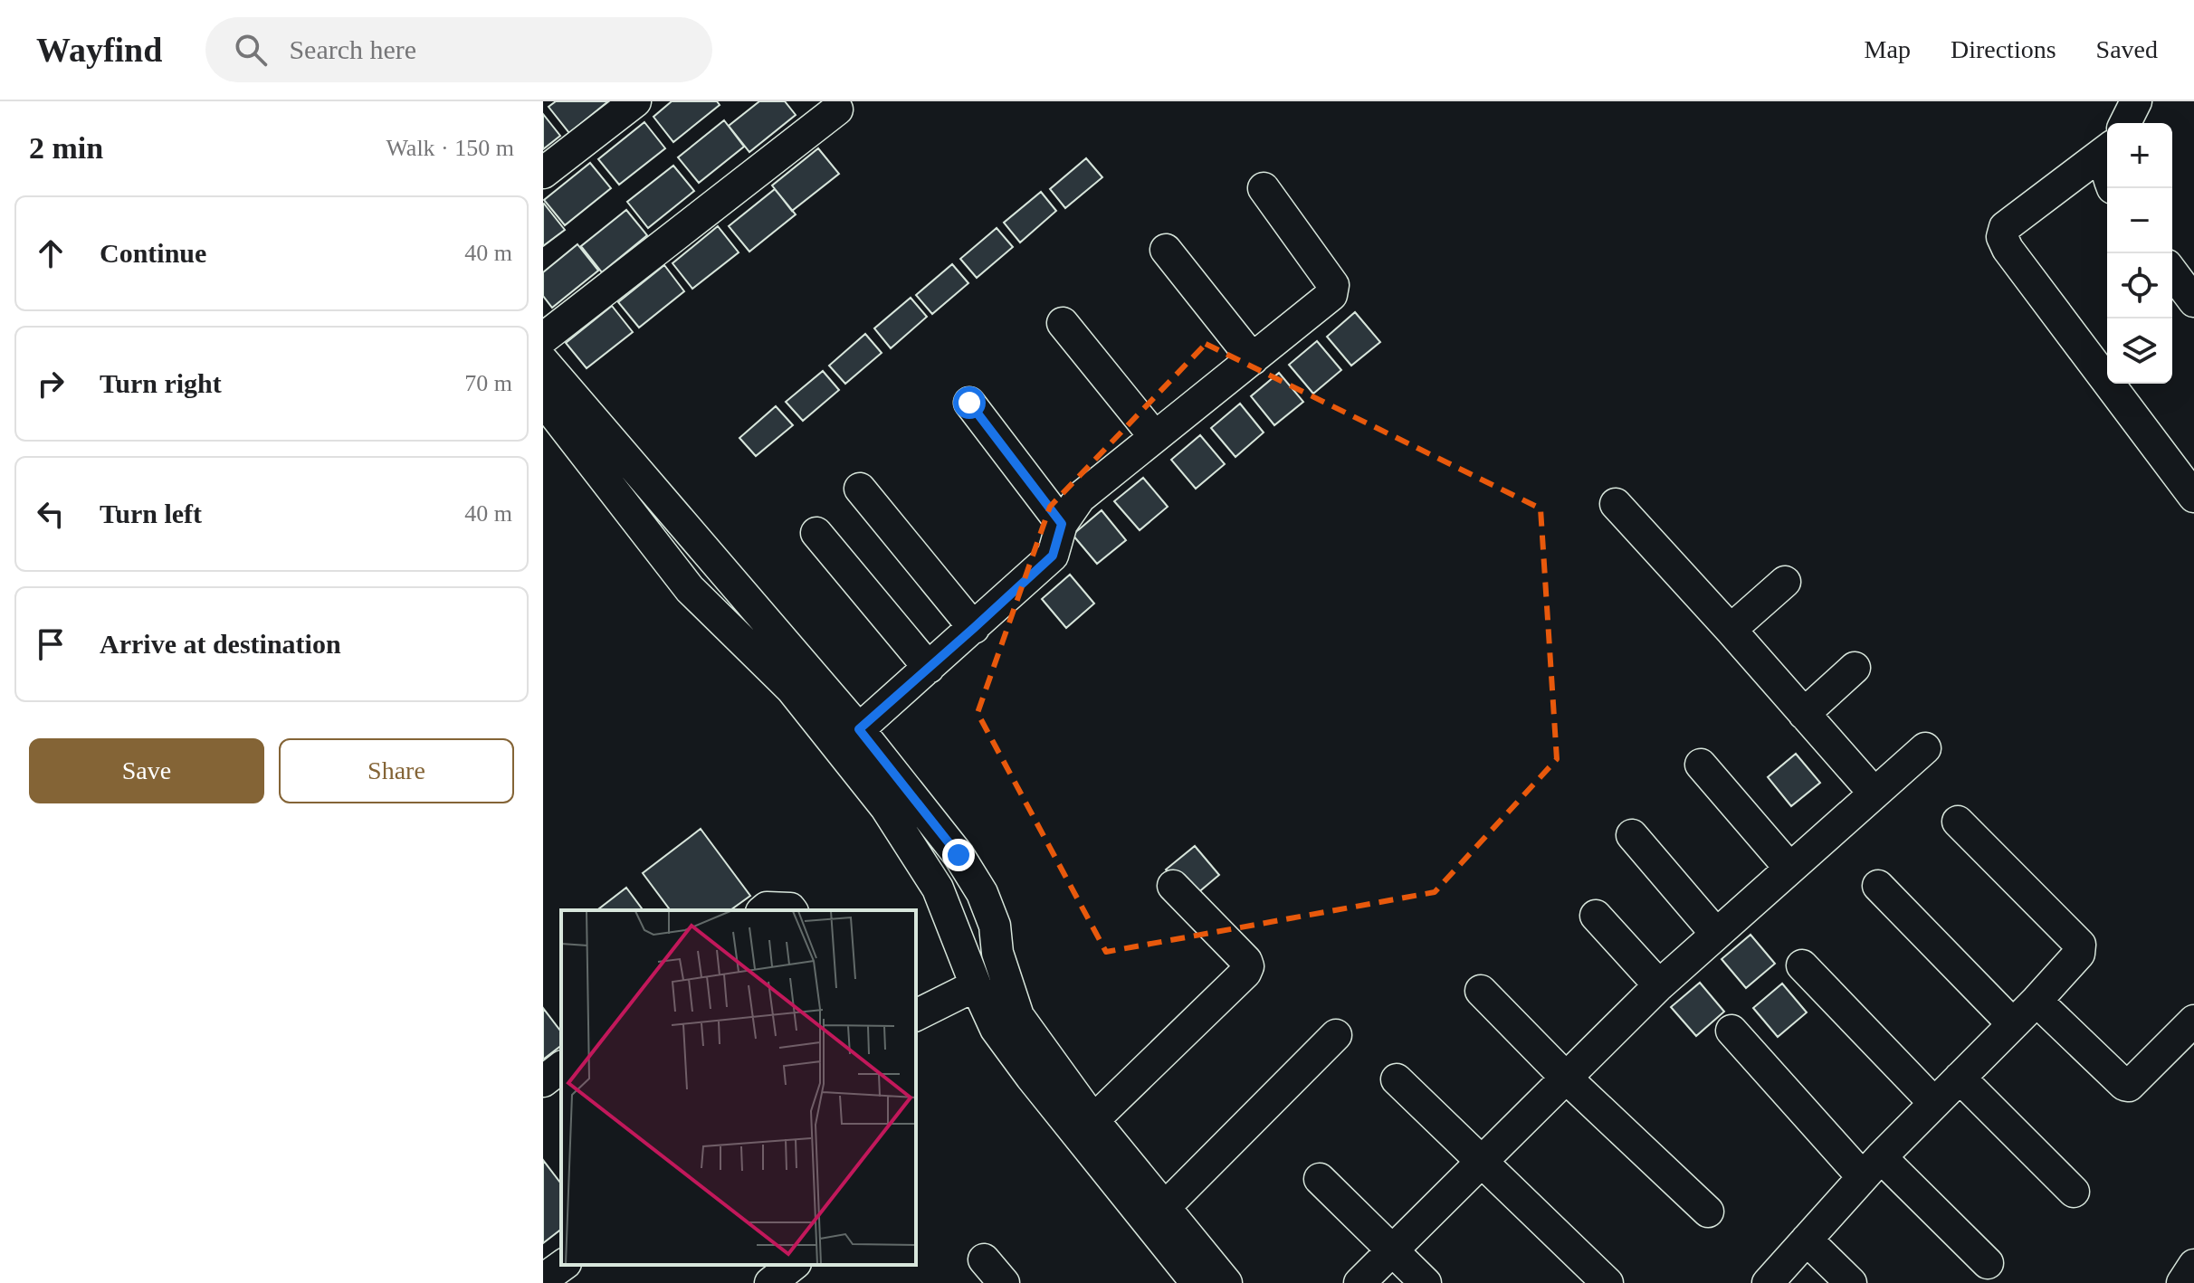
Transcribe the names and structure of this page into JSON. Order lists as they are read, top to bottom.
{
  "page": {
    "header": "Wayfind",
    "search": "Search here",
    "nav": ["Map", "Directions", "Saved"],
    "heading": ["2 min", "Walk · 150 m"],
    "map_buttons": ["+", "−"],
    "list": [
      ["Continue", "40 m"],
      ["Turn right", "70 m"],
      ["Turn left", "40 m"],
      "Arrive at destination"
    ],
    "buttons": ["Save", "Share"]
  }
}
